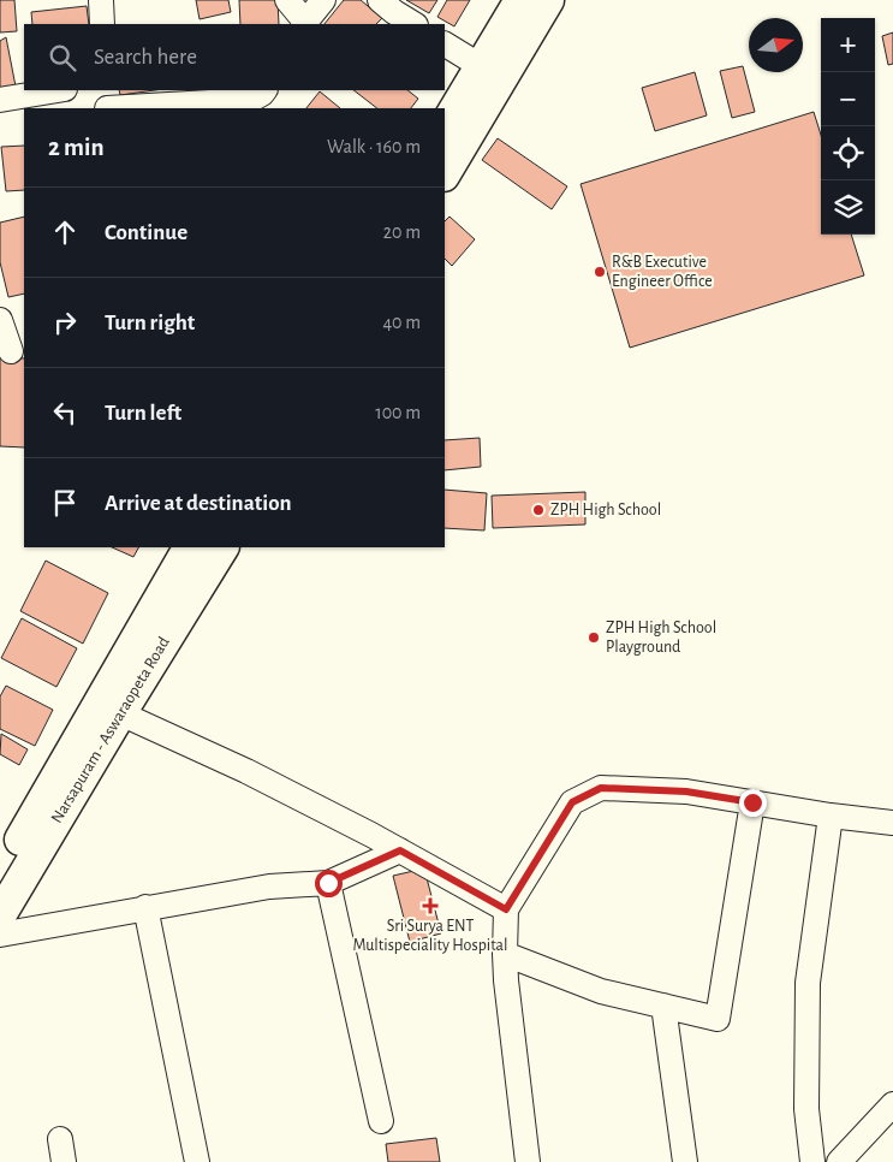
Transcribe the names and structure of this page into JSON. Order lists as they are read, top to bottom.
{
  "streets": {
    "main road": ["Narsapuram - Aswaraopeta Road"]
  },
  "places": {
    "other": ["R&B Executive Engineer Office", "ZPH High School", "ZPH High School Playground"],
    "health": ["Sri Surya ENT Multispeciality Hospital"]
  },
  "north": "right",
  "page": {
    "map_buttons": ["+", "−"],
    "search": "Search here",
    "heading": ["2 min", "Walk · 160 m"],
    "list": [
      ["Continue", "20 m"],
      ["Turn right", "40 m"],
      ["Turn left", "100 m"],
      "Arrive at destination"
    ]
  }
}
